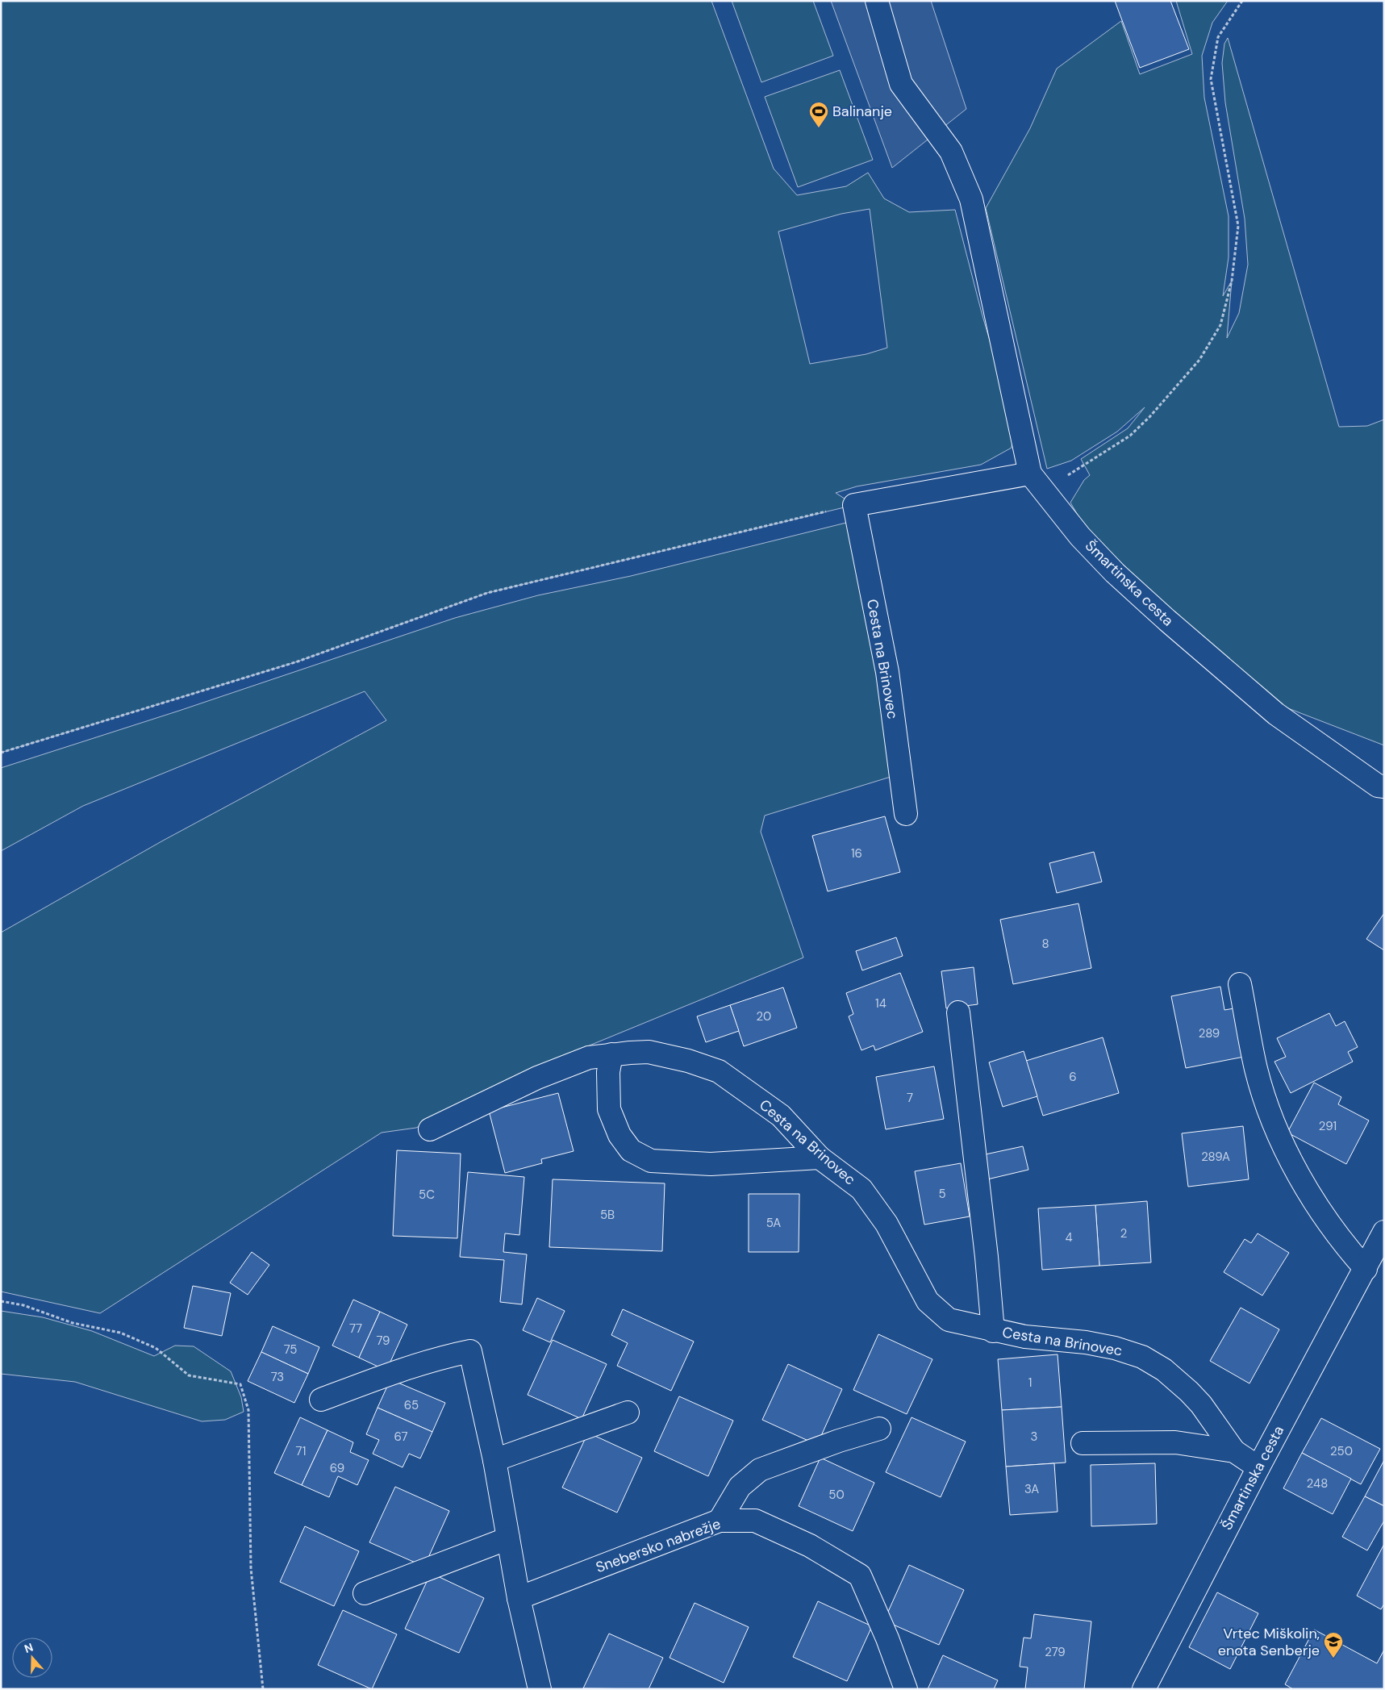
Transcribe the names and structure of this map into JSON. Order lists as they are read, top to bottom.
{
  "streets": {
    "street": ["Šmartinska cesta", "Cesta na Brinovec", "Snebersko nabrežje"]
  },
  "crossings": [
    ["Šmartinska cesta", "Cesta na Brinovec"]
  ],
  "places": {
    "sports": ["Balinanje"],
    "school or university": ["Vrtec Miškolin, enota Senberje"]
  },
  "house_numbers": [
    "16",
    "8",
    "14",
    "20",
    "289",
    "6",
    "7",
    "291",
    "289A",
    "5",
    "5C",
    "5B",
    "5A",
    "2",
    "4",
    "77",
    "79",
    "75",
    "73",
    "1",
    "65",
    "67",
    "3",
    "71",
    "250",
    "69",
    "248",
    "3A",
    "50",
    "279"
  ],
  "north": "top"
}
